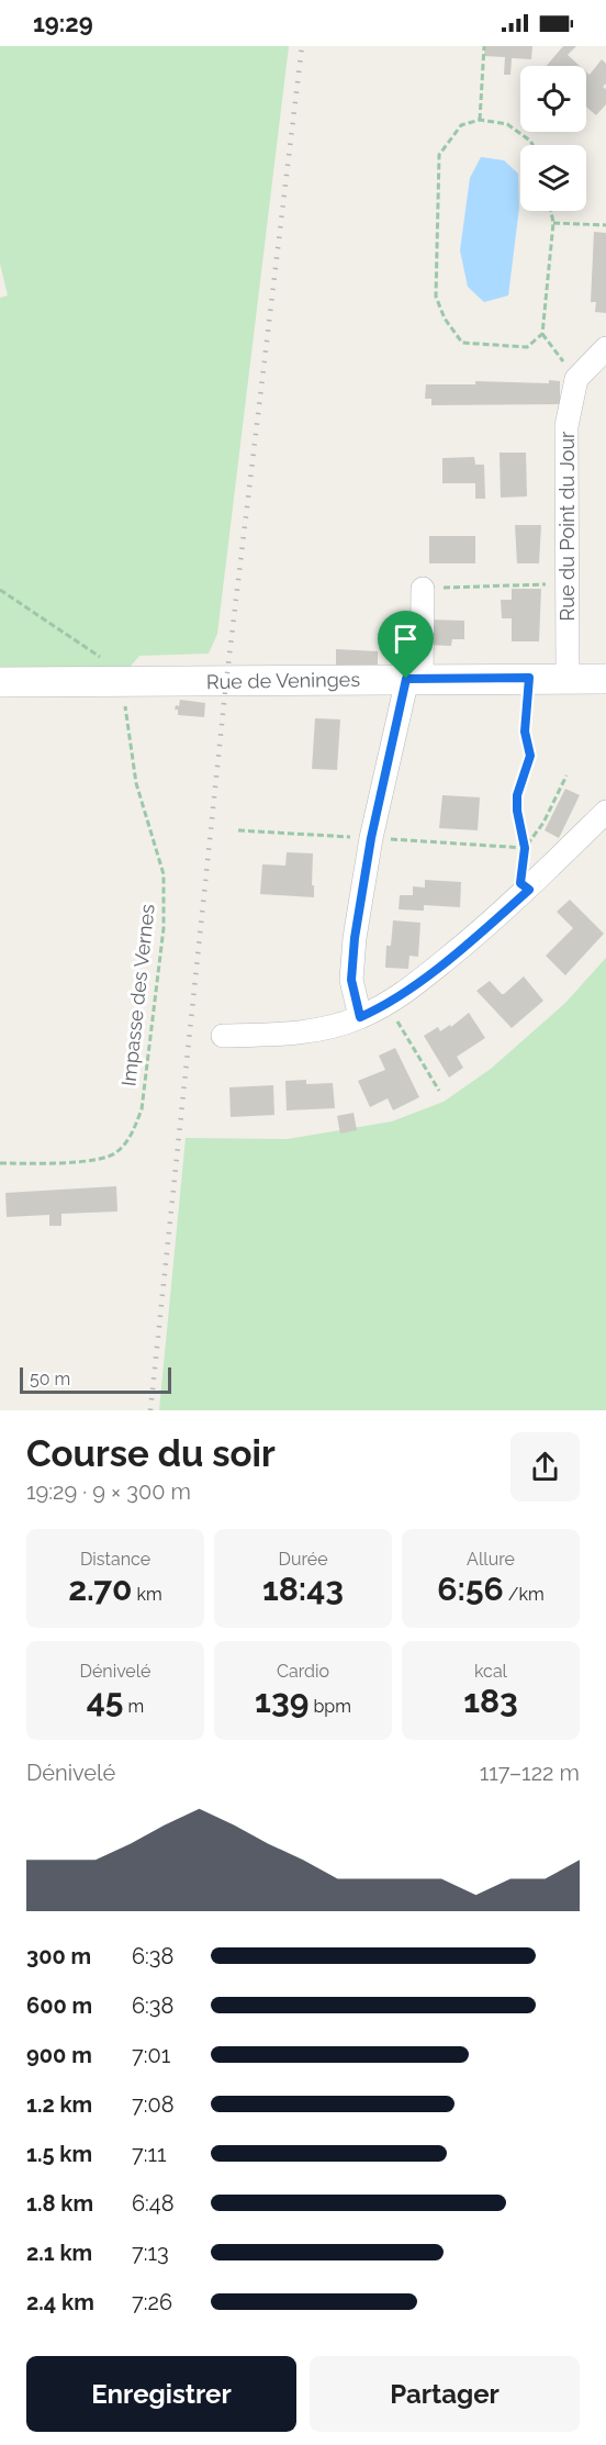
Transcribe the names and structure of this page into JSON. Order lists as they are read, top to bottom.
{
  "streets": {
    "street": ["Rue du Point du Jour", "Rue de Veninges"],
    "path": ["Impasse des Vernes"]
  },
  "crossings": [
    ["Rue du Point du Jour", "Rue de Veninges"],
    ["Rue de Veninges", "Impasse des Vernes"]
  ],
  "scale_bar": "50 m",
  "page": {
    "status": "19:29",
    "scale": "50 m",
    "heading": ["Course du soir", "19:29 · 9 × 300 m"],
    "stats": [
      ["Distance", "2.70 km"],
      ["Durée", "18:43"],
      ["Allure", "6:56 /km"],
      ["Dénivelé", "45 m"],
      ["Cardio", "139 bpm"],
      ["kcal", "183"]
    ],
    "chart": ["Dénivelé", "117–122 m"],
    "list": [
      {
        "name": "300 m",
        "note": "6:38"
      },
      {
        "name": "600 m",
        "note": "6:38"
      },
      {
        "name": "900 m",
        "note": "7:01"
      },
      {
        "name": "1.2 km",
        "note": "7:08"
      },
      {
        "name": "1.5 km",
        "note": "7:11"
      },
      {
        "name": "1.8 km",
        "note": "6:48"
      },
      {
        "name": "2.1 km",
        "note": "7:13"
      },
      {
        "name": "2.4 km",
        "note": "7:26"
      }
    ],
    "buttons": ["Enregistrer", "Partager"]
  }
}
